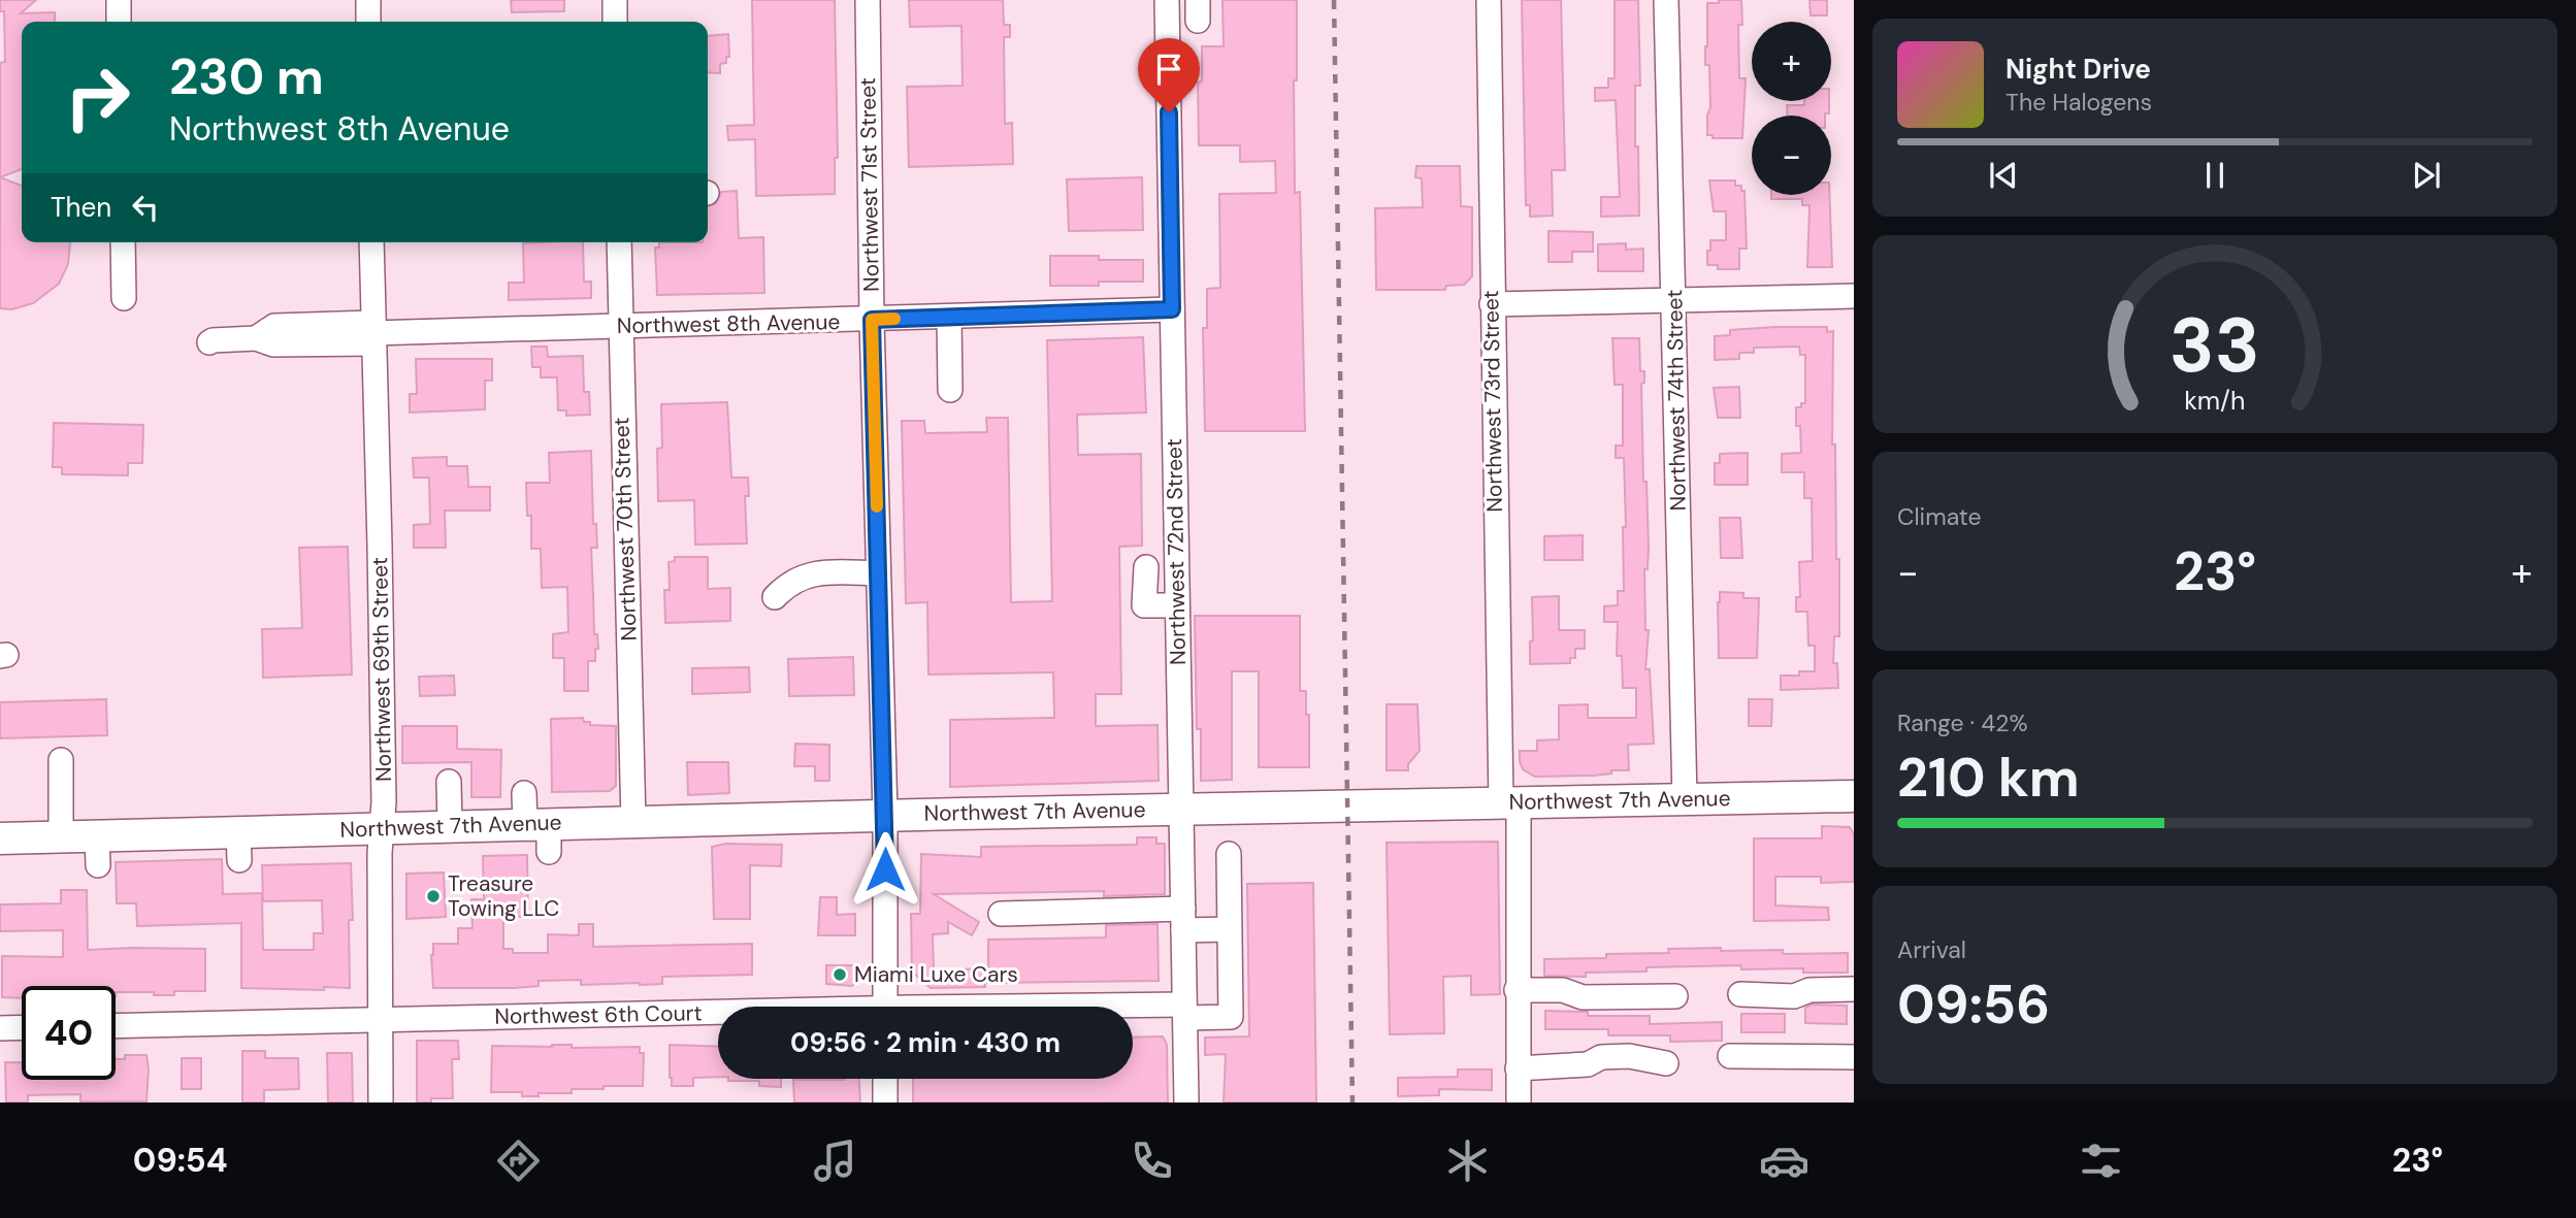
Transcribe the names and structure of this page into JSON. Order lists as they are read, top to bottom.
{
  "streets": {
    "main road": ["Northwest 7th Avenue"],
    "street": [
      "Northwest 71st Street",
      "Northwest 8th Avenue",
      "Northwest 74th Street",
      "Northwest 73rd Street",
      "Northwest 70th Street",
      "Northwest 72nd Street",
      "Northwest 69th Street",
      "Northwest 6th Court"
    ]
  },
  "crossings": [
    ["Northwest 71st Street", "Northwest 8th Avenue"],
    ["Northwest 71st Street", "Northwest 7th Avenue"],
    ["Northwest 8th Avenue", "Northwest 70th Street"],
    ["Northwest 8th Avenue", "Northwest 72nd Street"],
    ["Northwest 8th Avenue", "Northwest 69th Street"],
    ["Northwest 74th Street", "Northwest 7th Avenue"],
    ["Northwest 73rd Street", "Northwest 7th Avenue"],
    ["Northwest 70th Street", "Northwest 7th Avenue"],
    ["Northwest 72nd Street", "Northwest 7th Avenue"],
    ["Northwest 72nd Street", "Northwest 6th Court"],
    ["Northwest 69th Street", "Northwest 7th Avenue"],
    ["Northwest 69th Street", "Northwest 6th Court"]
  ],
  "places": ["Treasure Towing LLC", "Miami Luxe Cars"],
  "page": {
    "map_buttons": ["+", "−"],
    "turn": ["230 m", "Northwest 8th Avenue"],
    "song": ["Night Drive", "The Halogens"],
    "then": "Then",
    "tile": [
      "Climate",
      ["Range · 42%", "210 km"],
      ["Arrival", "09:56"]
    ],
    "heat": ["−", "23°", "+"],
    "limit": "40",
    "trip": "09:56 · 2 min · 430 m",
    "tabs": ["09:54", "23°"],
    "gauge": ["33", "km/h"]
  }
}
